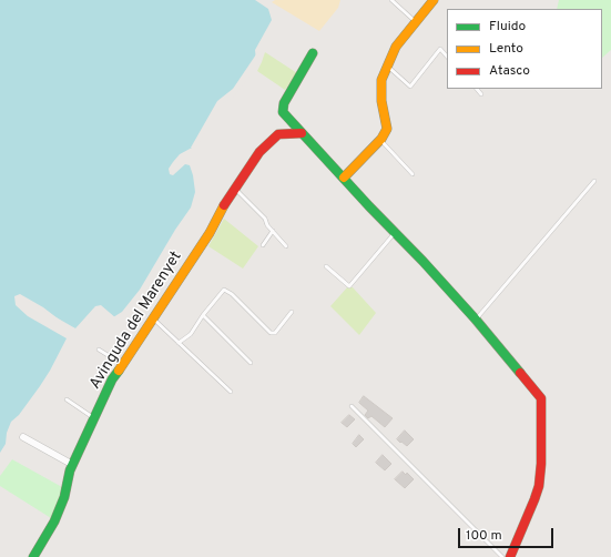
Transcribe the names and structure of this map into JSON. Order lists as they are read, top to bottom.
{
  "streets": {
    "street": ["Avinguda del Marenyet"]
  },
  "legend": ["Fluido", "Lento", "Atasco"],
  "scale_bar": "100 m"
}
